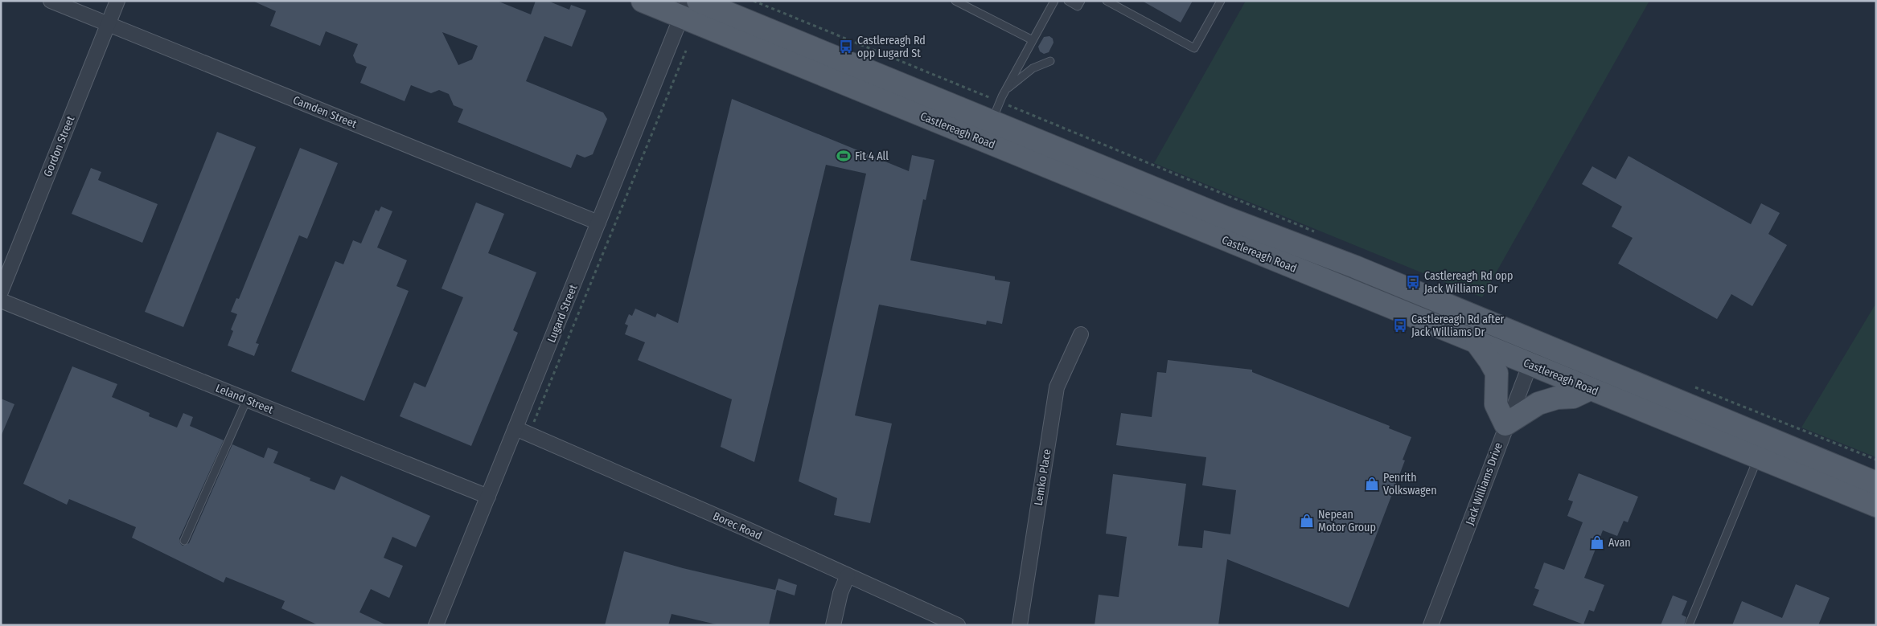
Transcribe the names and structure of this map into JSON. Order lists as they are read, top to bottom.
{
  "streets": {
    "main road": ["Castlereagh Road"],
    "street": [
      "Camden Street",
      "Gordon Street",
      "Lugard Street",
      "Leland Street",
      "Lemko Place",
      "Jack Williams Drive",
      "Borec Road"
    ]
  },
  "crossings": [
    ["Camden Street", "Gordon Street"],
    ["Camden Street", "Lugard Street"],
    ["Castlereagh Road", "Lugard Street"],
    ["Castlereagh Road", "Jack Williams Drive"],
    ["Lugard Street", "Leland Street"],
    ["Lugard Street", "Borec Road"]
  ],
  "places": {
    "bus stop": ["Castlereagh Rd opp Lugard St", "Castlereagh Rd opp Jack Williams Dr", "Castlereagh Rd after Jack Williams Dr"],
    "sports": ["Fit 4 All"],
    "shop": ["Penrith Volkswagen", "Nepean Motor Group", "Avan"]
  }
}
